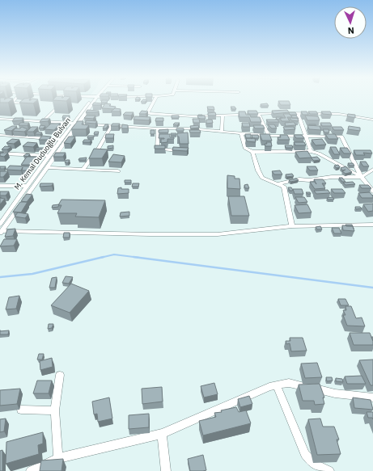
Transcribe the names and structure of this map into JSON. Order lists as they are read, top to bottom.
{
  "streets": {
    "street": ["M. Kemal Duduoğlu Bulvarı"]
  },
  "north": "bottom"
}
